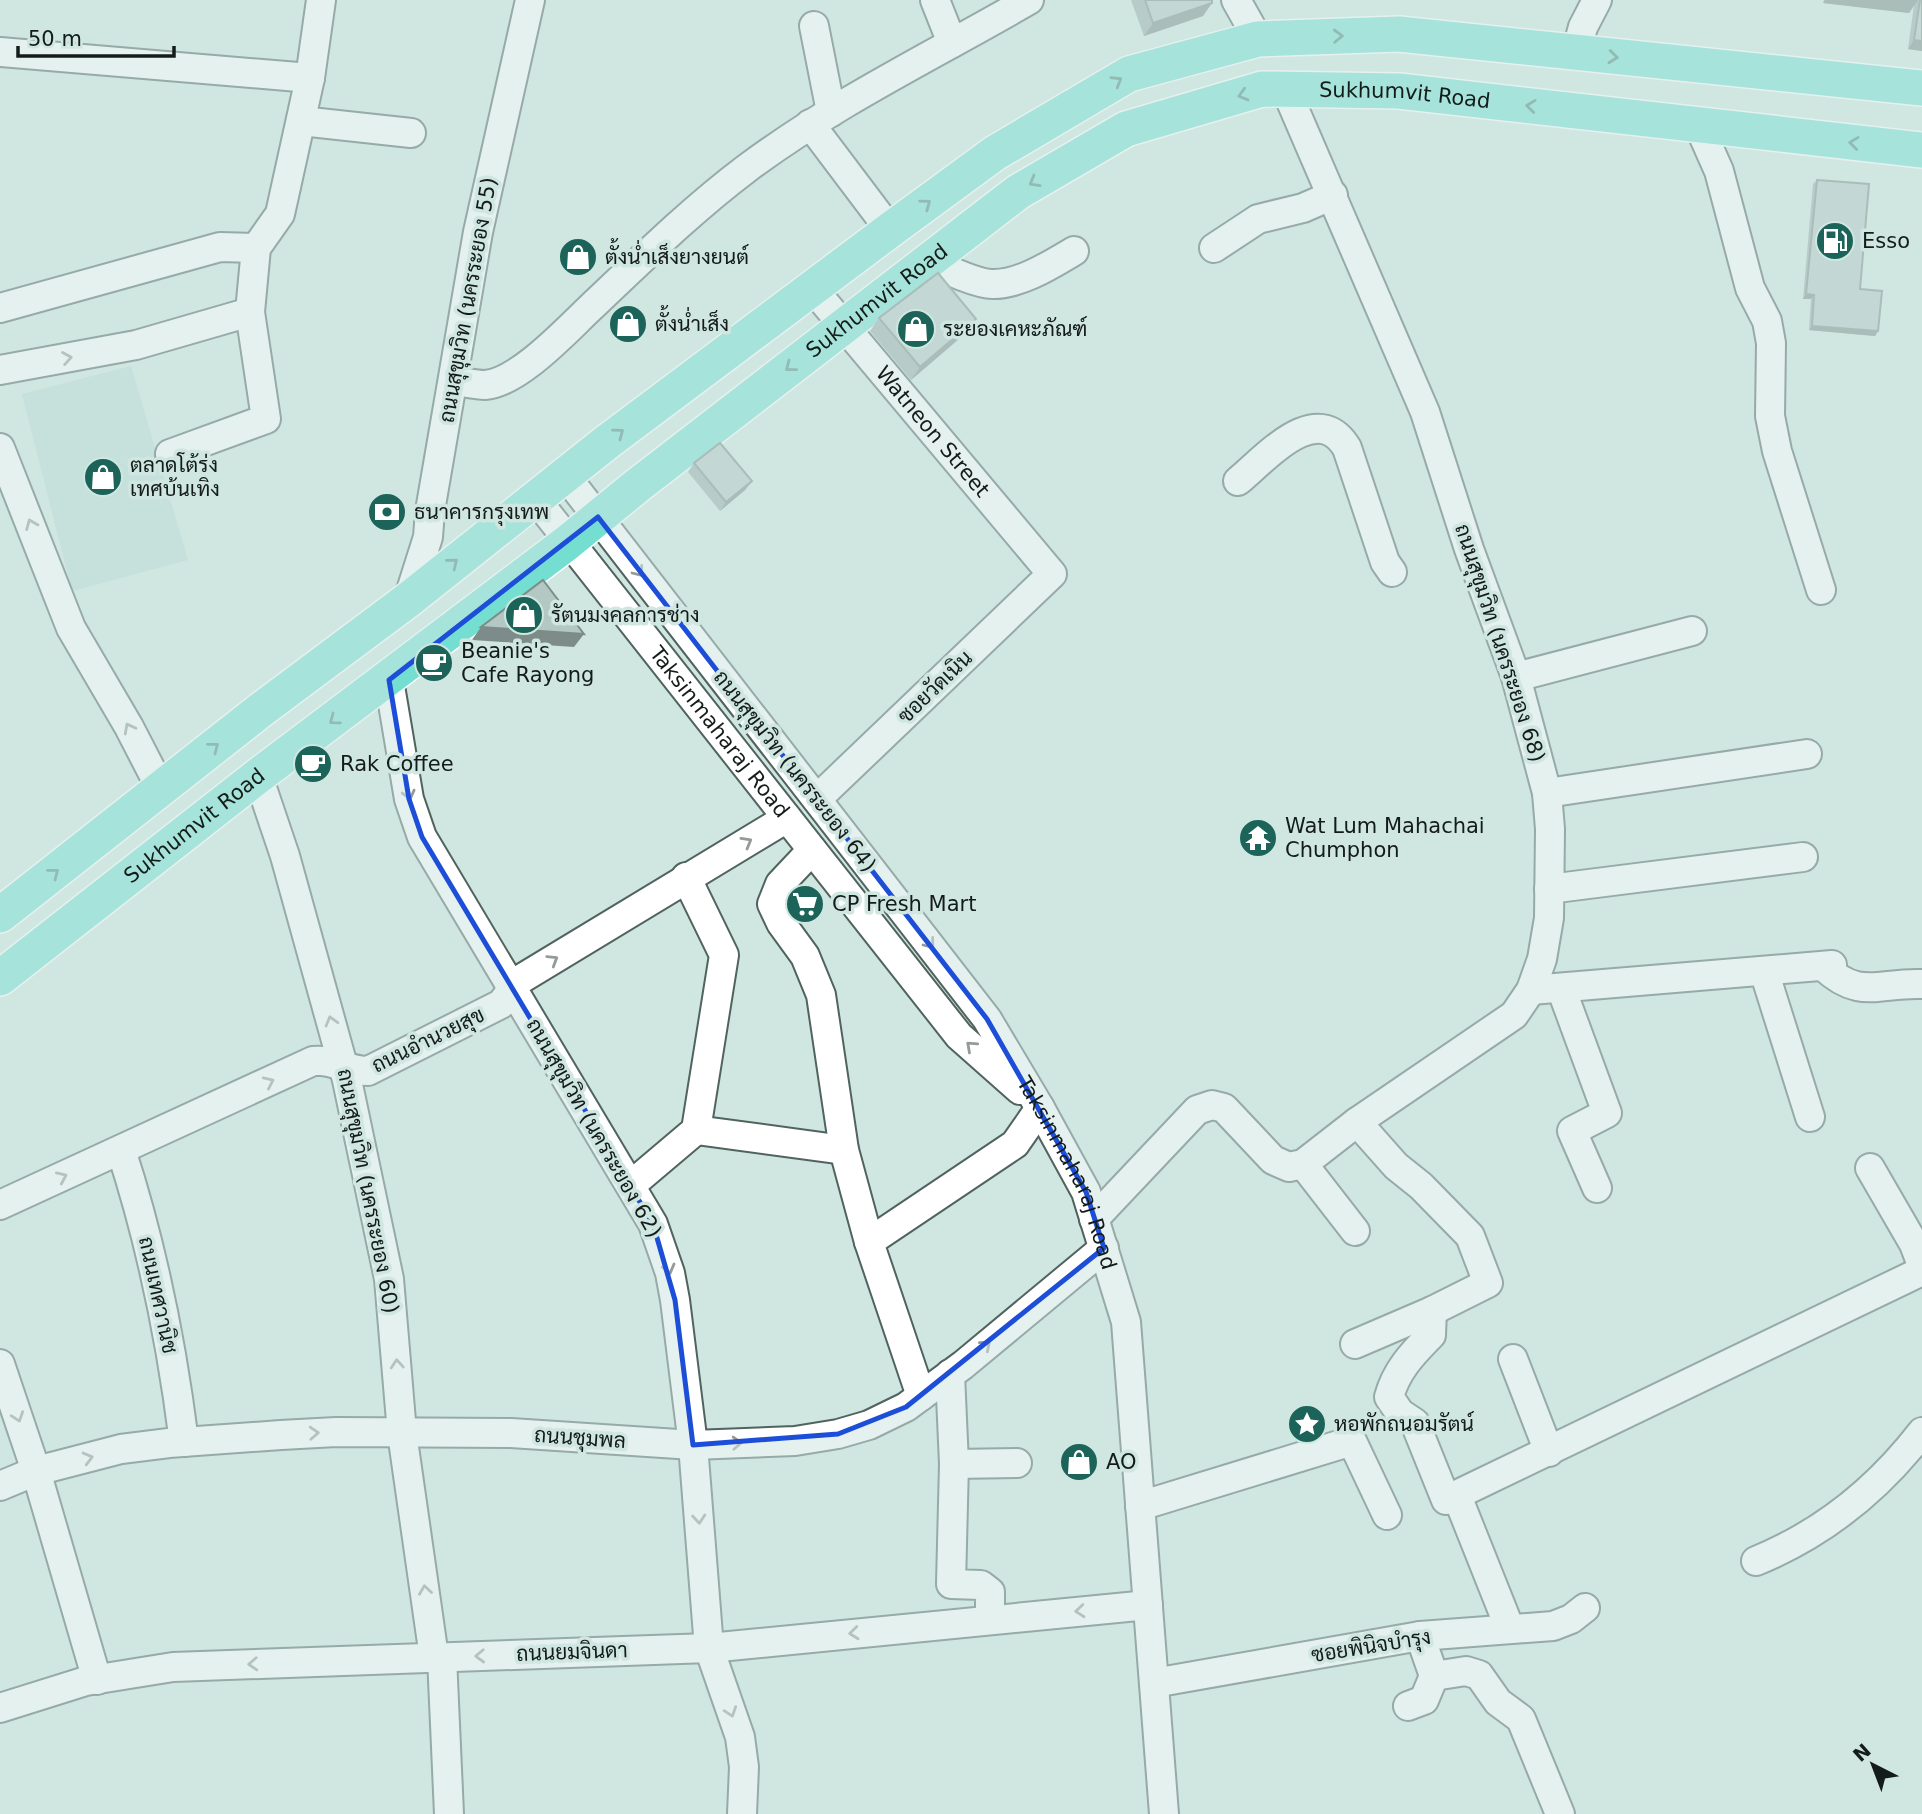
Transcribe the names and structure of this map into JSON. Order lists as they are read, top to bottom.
{
  "streets": {
    "main road": ["Sukhumvit Road"],
    "street": [
      "ถนนสุขุมวิท (นครระยอง 55)",
      "Watneon Street",
      "ถนนสุขุมวิท (นครระยอง 68)",
      "ซอยวัดเนิน",
      "Taksinmaharaj Road",
      "ถนนสุขุมวิท (นครระยอง 64)",
      "ถนนอำนวยสุข",
      "ถนนสุขุมวิท (นครระยอง 62)",
      "ถนนสุขุมวิท (นครระยอง 60)",
      "ถนนเทศวานิช",
      "ถนนชุมพล",
      "ซอยพินิจบำรุง",
      "ถนนยมจินดา"
    ]
  },
  "crossings": [
    ["Sukhumvit Road", "Watneon Street"],
    ["Sukhumvit Road", "ถนนสุขุมวิท (นครระยอง 68)"],
    ["Sukhumvit Road", "Taksinmaharaj Road"],
    ["Sukhumvit Road", "ถนนสุขุมวิท (นครระยอง 64)"],
    ["Sukhumvit Road", "ถนนสุขุมวิท (นครระยอง 62)"],
    ["Sukhumvit Road", "ถนนสุขุมวิท (นครระยอง 60)"],
    ["Watneon Street", "ซอยวัดเนิน"],
    ["ซอยวัดเนิน", "ถนนสุขุมวิท (นครระยอง 64)"],
    ["Taksinmaharaj Road", "ถนนสุขุมวิท (นครระยอง 64)"],
    ["Taksinmaharaj Road", "ถนนอำนวยสุข"],
    ["Taksinmaharaj Road", "ถนนชุมพล"],
    ["Taksinmaharaj Road", "ซอยพินิจบำรุง"],
    ["Taksinmaharaj Road", "ถนนยมจินดา"],
    ["ถนนอำนวยสุข", "ถนนสุขุมวิท (นครระยอง 62)"],
    ["ถนนอำนวยสุข", "ถนนสุขุมวิท (นครระยอง 60)"],
    ["ถนนอำนวยสุข", "ถนนเทศวานิช"],
    ["ถนนสุขุมวิท (นครระยอง 62)", "ถนนชุมพล"],
    ["ถนนสุขุมวิท (นครระยอง 62)", "ถนนยมจินดา"],
    ["ถนนสุขุมวิท (นครระยอง 60)", "ถนนชุมพล"],
    ["ถนนสุขุมวิท (นครระยอง 60)", "ถนนยมจินดา"],
    ["ถนนเทศวานิช", "ถนนชุมพล"]
  ],
  "one_way": [
    "ถนนสุขุมวิท (นครระยอง 64)",
    "ถนนอำนวยสุข",
    "ถนนสุขุมวิท (นครระยอง 60)",
    "ถนนชุมพล",
    "ถนนยมจินดา"
  ],
  "places": {
    "fuel station": ["Esso"],
    "shop": [
      "ตั้งน่ำเส็งยางยนต์",
      "ตั้งน่ำเส็ง",
      "ระยองเคหะภัณฑ์",
      "ตลาดโต้รุ่ง เทศบ้นเทิง",
      "รัตนมงคลการช่าง",
      "AO"
    ],
    "bank": ["ธนาคารกรุงเทพ"],
    "cafe": ["Beanie's Cafe Rayong", "Rak Coffee"],
    "temple": ["Wat Lum Mahachai Chumphon"],
    "supermarket": ["CP Fresh Mart"],
    "place": ["หอพักถนอมรัตน์"]
  },
  "scale_bar": "50 m",
  "north": "top left"
}
